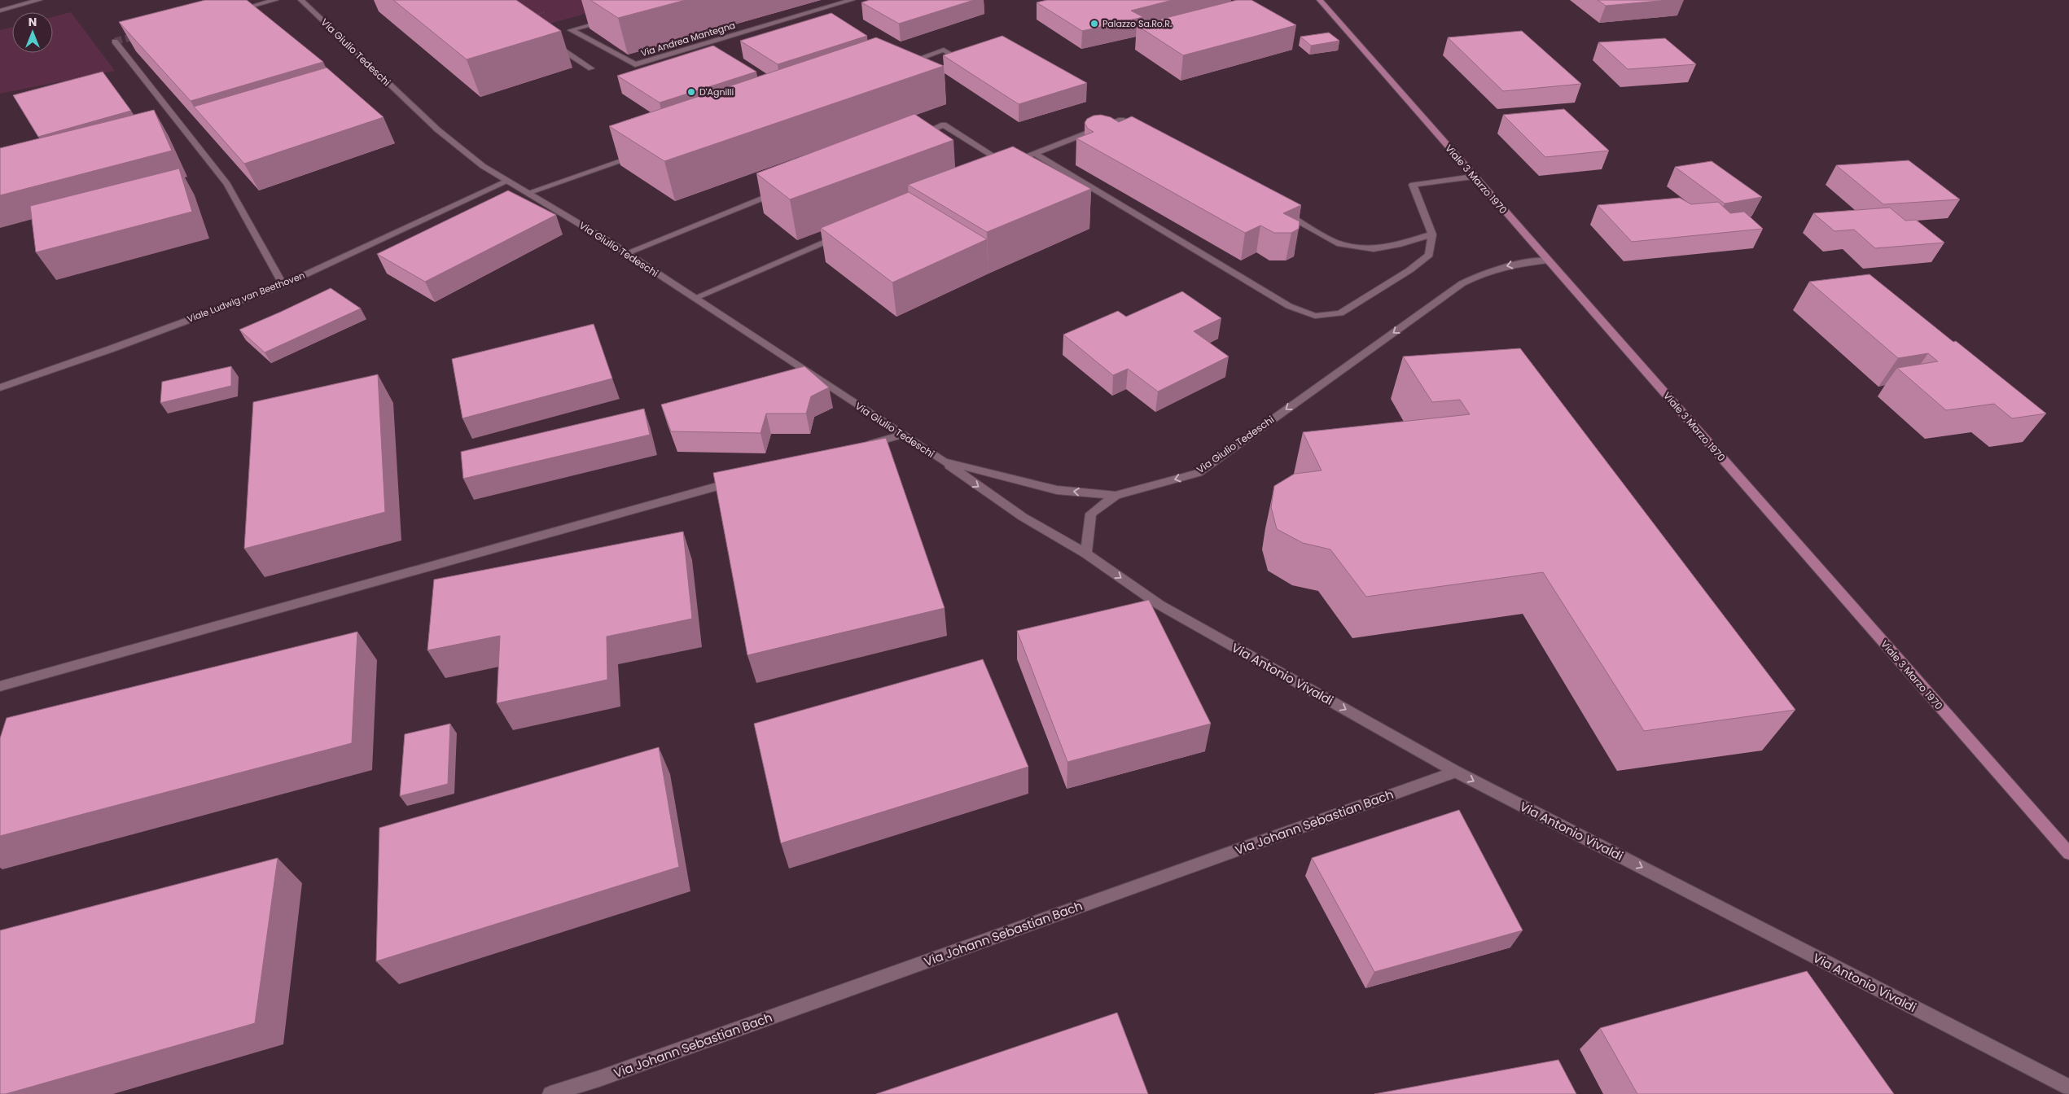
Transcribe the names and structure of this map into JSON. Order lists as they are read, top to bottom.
{
  "streets": {
    "main road": ["Viale 3 Marzo 1970"],
    "street": [
      "Via Andrea Mantegna",
      "Via Giulio Tedeschi",
      "Viale Ludwig van Beethoven",
      "Via Antonio Vivaldi",
      "Via Johann Sebastian Bach"
    ]
  },
  "crossings": [
    ["Via Giulio Tedeschi", "Viale 3 Marzo 1970"],
    ["Via Giulio Tedeschi", "Viale Ludwig van Beethoven"],
    ["Via Giulio Tedeschi", "Via Antonio Vivaldi"],
    ["Via Antonio Vivaldi", "Via Johann Sebastian Bach"]
  ],
  "one_way": ["Via Giulio Tedeschi", "Via Antonio Vivaldi"],
  "places": ["Palazzo Sa.Ro.R.", "D'Agnilli"],
  "north": "top"
}
